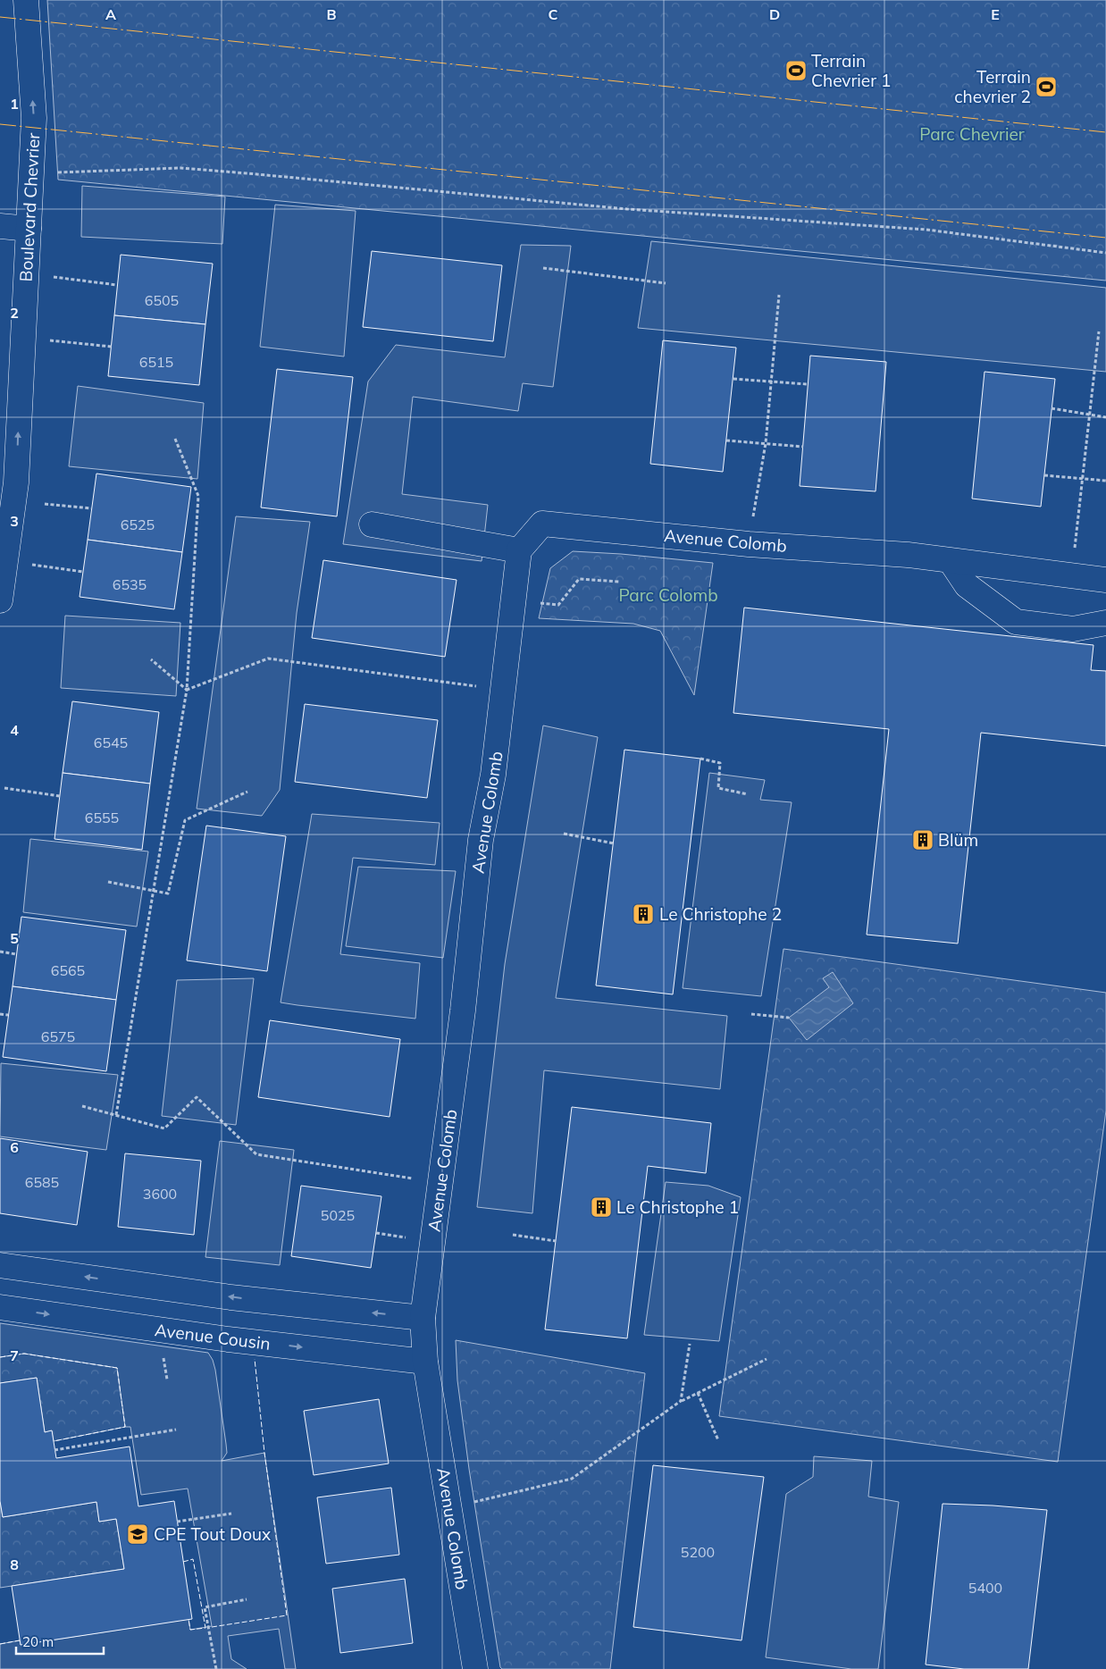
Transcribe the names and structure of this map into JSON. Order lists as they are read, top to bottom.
{
  "streets": {
    "street": ["Boulevard Chevrier", "Avenue Colomb", "Avenue Cousin"]
  },
  "crossings": [
    ["Avenue Colomb", "Avenue Cousin"]
  ],
  "one_way": ["Boulevard Chevrier"],
  "parks": ["Parc Chevrier", "Parc Colomb"],
  "places": {
    "sports": ["Terrain Chevrier 1", "Terrain chevrier 2"],
    "building": ["Blüm", "Le Christophe 2", "Le Christophe 1"],
    "school or university": ["CPE Tout Doux"]
  },
  "house_numbers": [
    "6505",
    "6515",
    "6525",
    "6535",
    "6545",
    "6555",
    "6565",
    "6575",
    "6585",
    "3600",
    "5025",
    "5200",
    "5400"
  ],
  "scale_bar": "20 m",
  "grid": {
    "columns": [
      "A",
      "B",
      "C",
      "D",
      "E"
    ],
    "rows": [
      "1",
      "2",
      "3",
      "4",
      "5",
      "6",
      "7",
      "8"
    ]
  }
}
